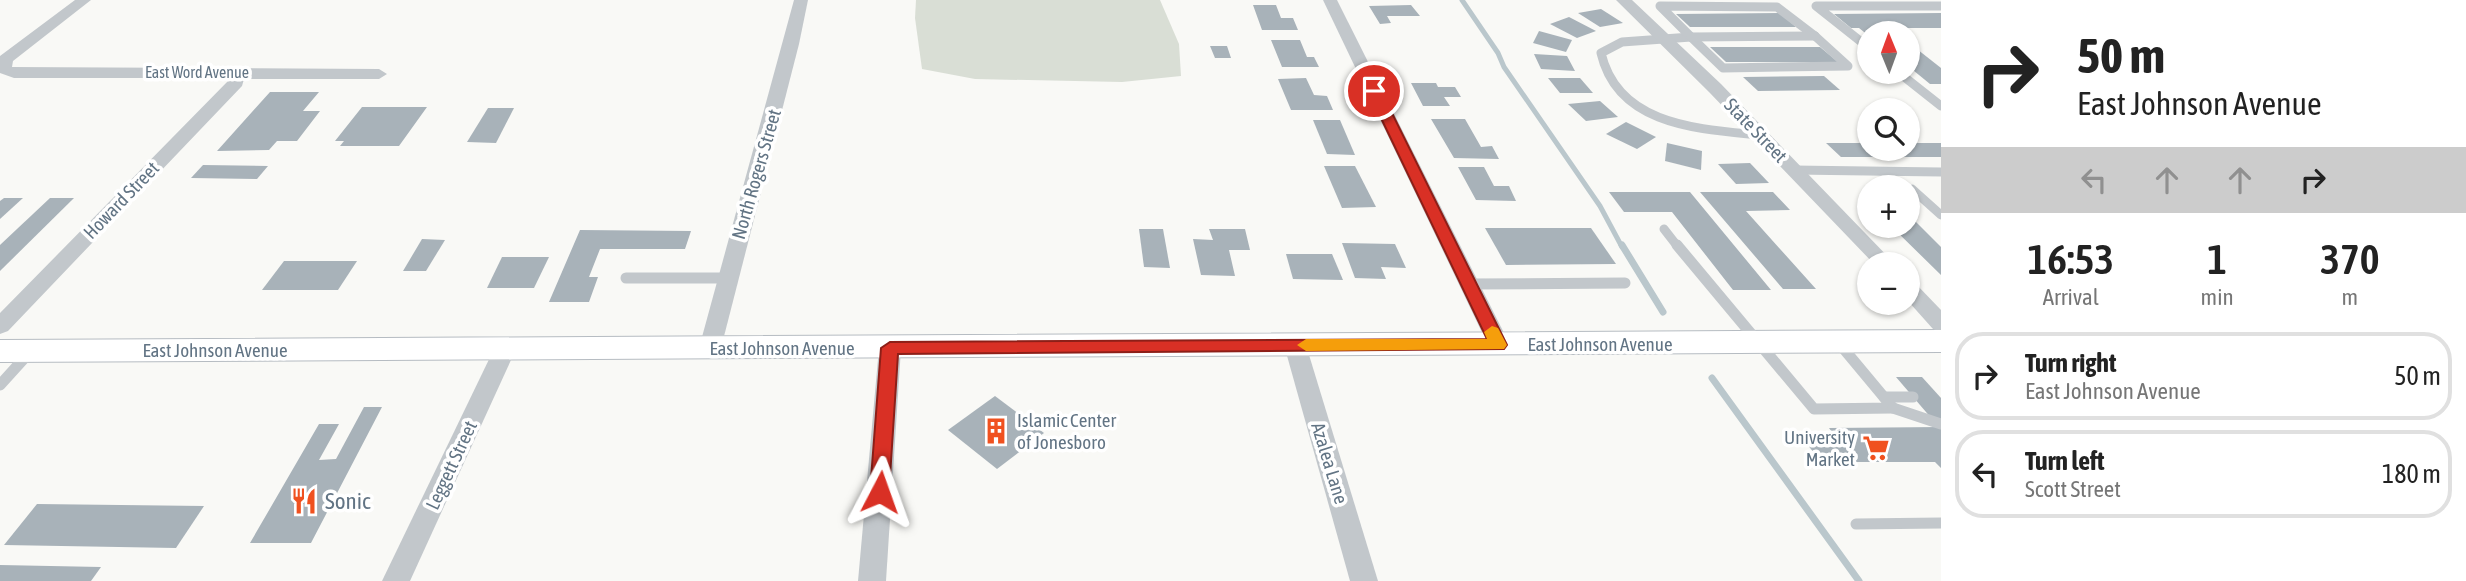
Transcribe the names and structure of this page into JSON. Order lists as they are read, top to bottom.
{
  "streets": {
    "main road": ["East Johnson Avenue"],
    "street": [
      "East Word Avenue",
      "State Street",
      "North Rogers Street",
      "Howard Street",
      "Azalea Lane",
      "Leggett Street"
    ]
  },
  "crossings": [
    ["East Word Avenue", "Howard Street"],
    ["North Rogers Street", "East Johnson Avenue"],
    ["East Johnson Avenue", "Azalea Lane"],
    ["East Johnson Avenue", "Leggett Street"]
  ],
  "places": {
    "building": ["Islamic Center of Jonesboro"],
    "supermarket": ["University Market"],
    "restaurant": ["Sonic"]
  },
  "north": "top",
  "page": {
    "turn": ["50 m", "East Johnson Avenue"],
    "map_buttons": ["+", "−"],
    "eta": [
      "16:53",
      "Arrival",
      "1",
      "min",
      "370",
      "m"
    ],
    "list": [
      {
        "name": "Turn right",
        "note": "East Johnson Avenue",
        "value": "50 m"
      },
      {
        "name": "Turn left",
        "note": "Scott Street",
        "value": "180 m"
      }
    ]
  }
}
